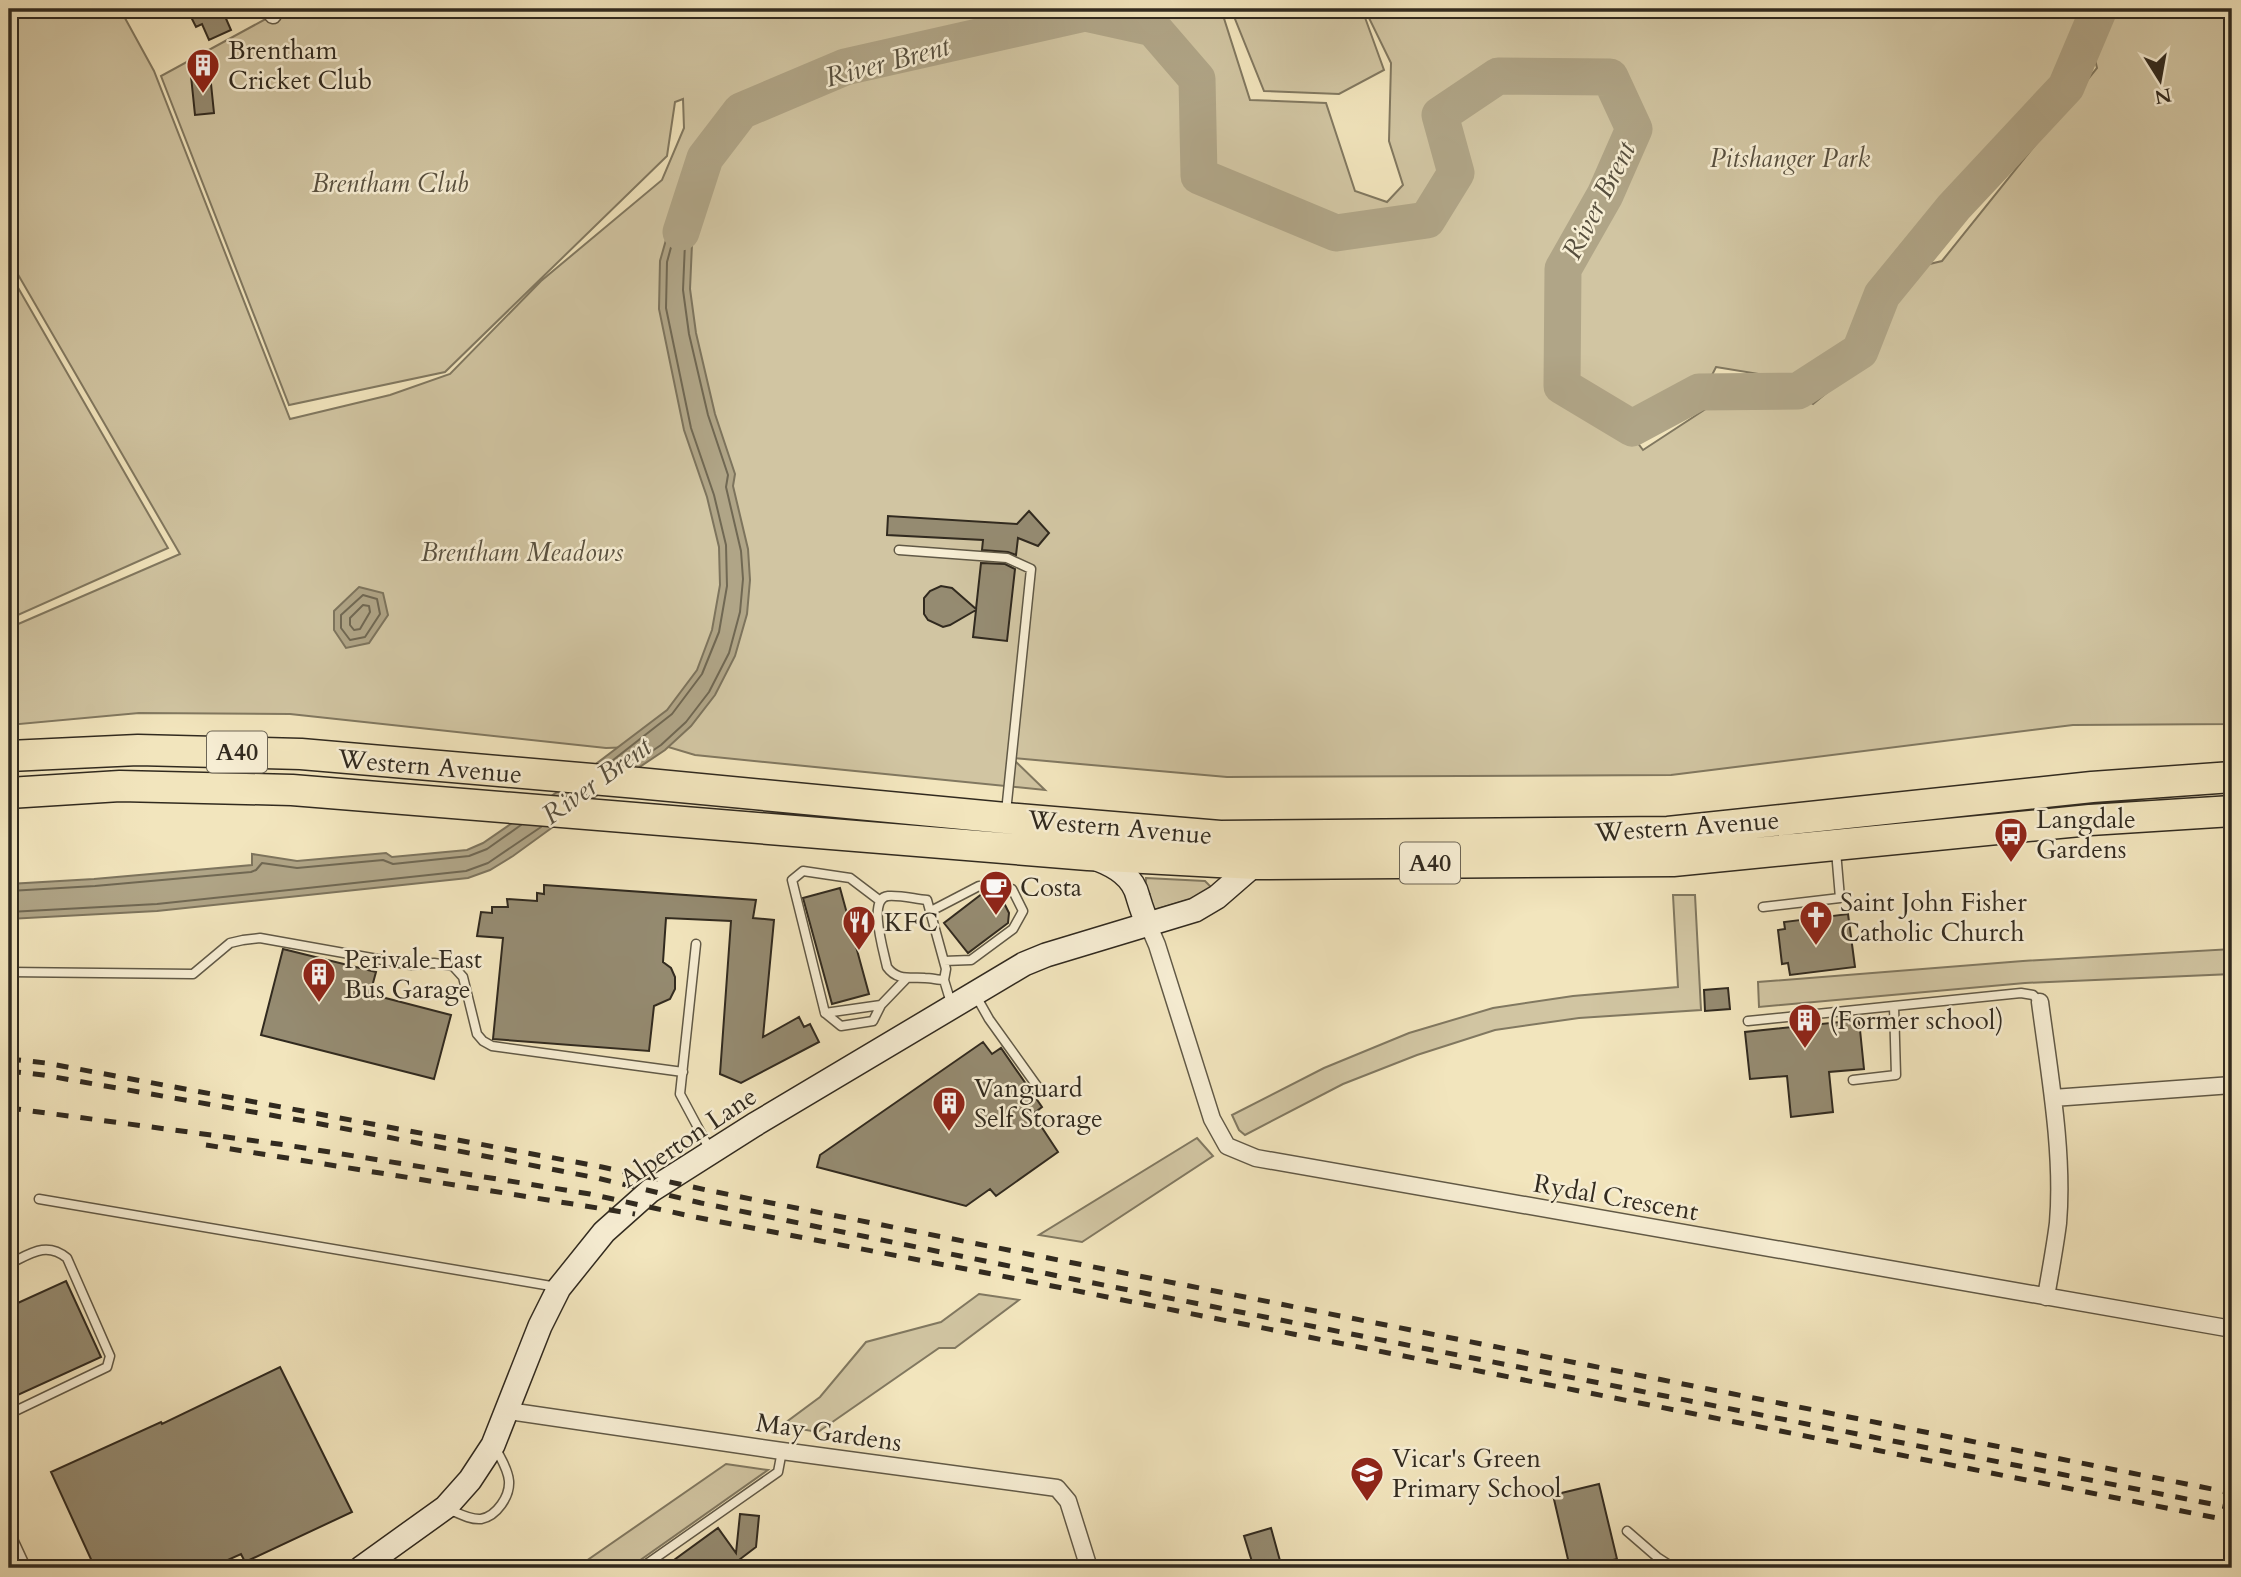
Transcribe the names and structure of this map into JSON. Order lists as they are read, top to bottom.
{
  "streets": {
    "highway": ["A40", "Western Avenue"],
    "main road": ["Alperton Lane"],
    "street": ["Rydal Crescent", "May Gardens"]
  },
  "crossings": [
    ["Western Avenue", "Alperton Lane"],
    ["Alperton Lane", "Rydal Crescent"],
    ["Alperton Lane", "May Gardens"]
  ],
  "water": ["River Brent"],
  "parks": ["Pitshanger Park", "Brentham Club", "Brentham Meadows"],
  "places": {
    "building": [
      "Brentham Cricket Club",
      "Perivale East Bus Garage",
      "(Former school)",
      "Vanguard Self Storage"
    ],
    "bus stop": ["Langdale Gardens"],
    "cafe": ["Costa"],
    "church": ["Saint John Fisher Catholic Church"],
    "restaurant": ["KFC"],
    "school or university": ["Vicar's Green Primary School"]
  },
  "north": "bottom"
}
